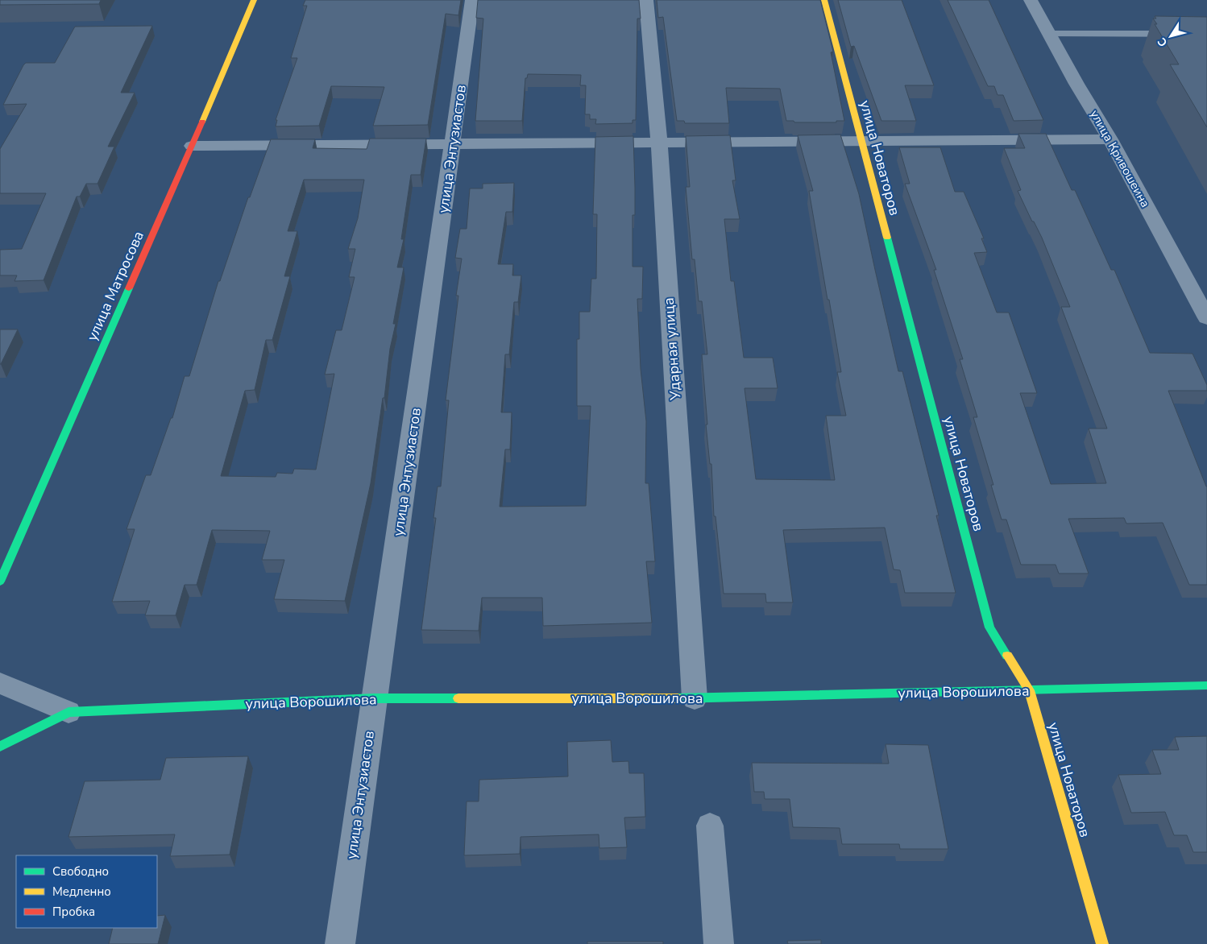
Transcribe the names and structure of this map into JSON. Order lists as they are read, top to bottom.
{
  "streets": {
    "main road": ["улица Новаторов", "улица Матросова", "улица Ворошилова"],
    "street": ["улица Энтузиастов", "улица Кривошеина", "Ударная улица"]
  },
  "crossings": [
    ["улица Энтузиастов", "улица Ворошилова"],
    ["улица Новаторов", "улица Ворошилова"],
    ["Ударная улица", "улица Ворошилова"]
  ],
  "legend": ["Свободно", "Медленно", "Пробка"],
  "north": "bottom left"
}
